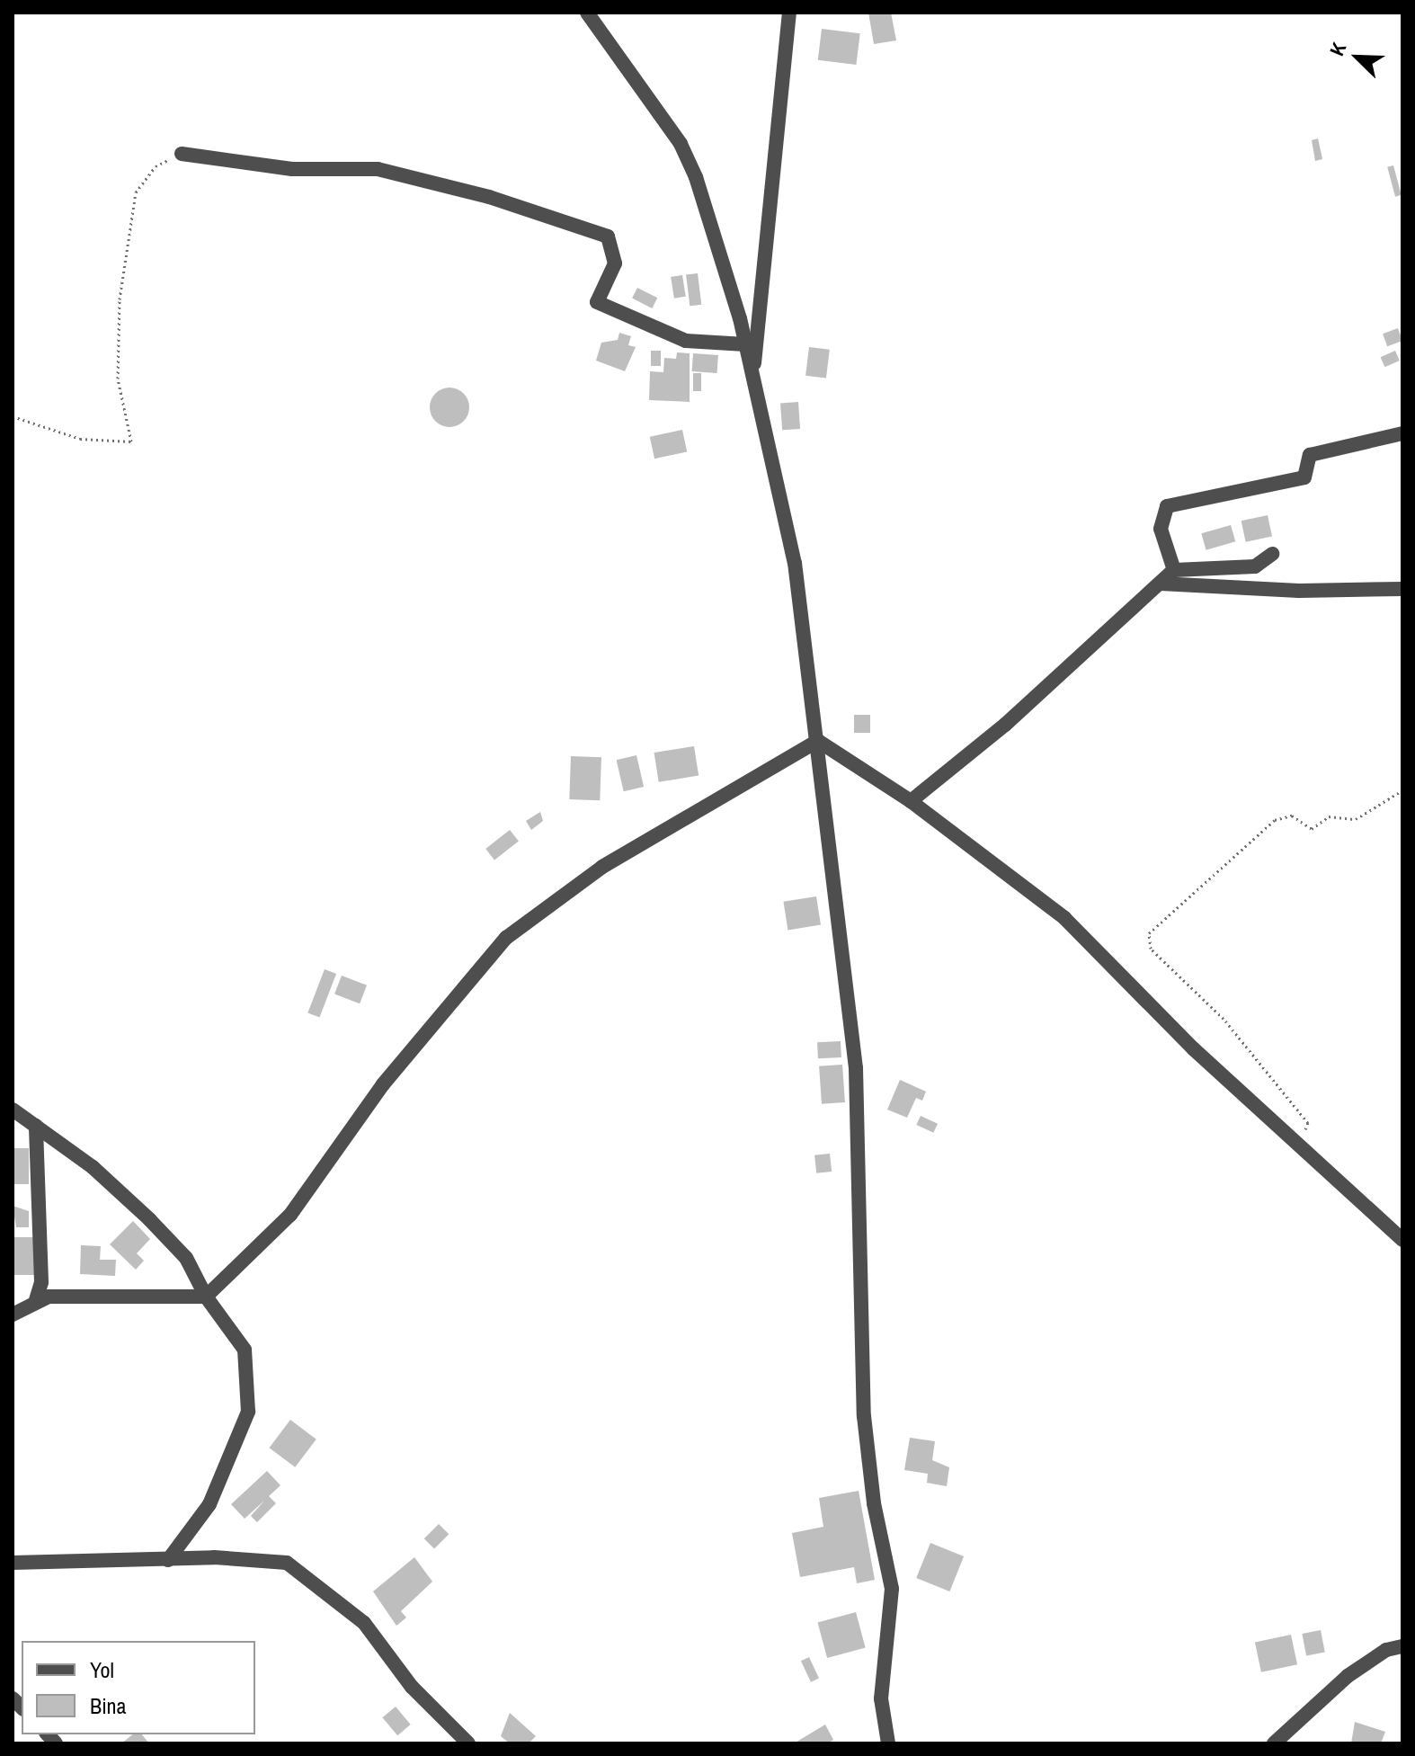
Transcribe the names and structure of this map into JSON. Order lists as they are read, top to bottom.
{
  "legend": ["Yol", "Bina"],
  "north": "top left"
}
